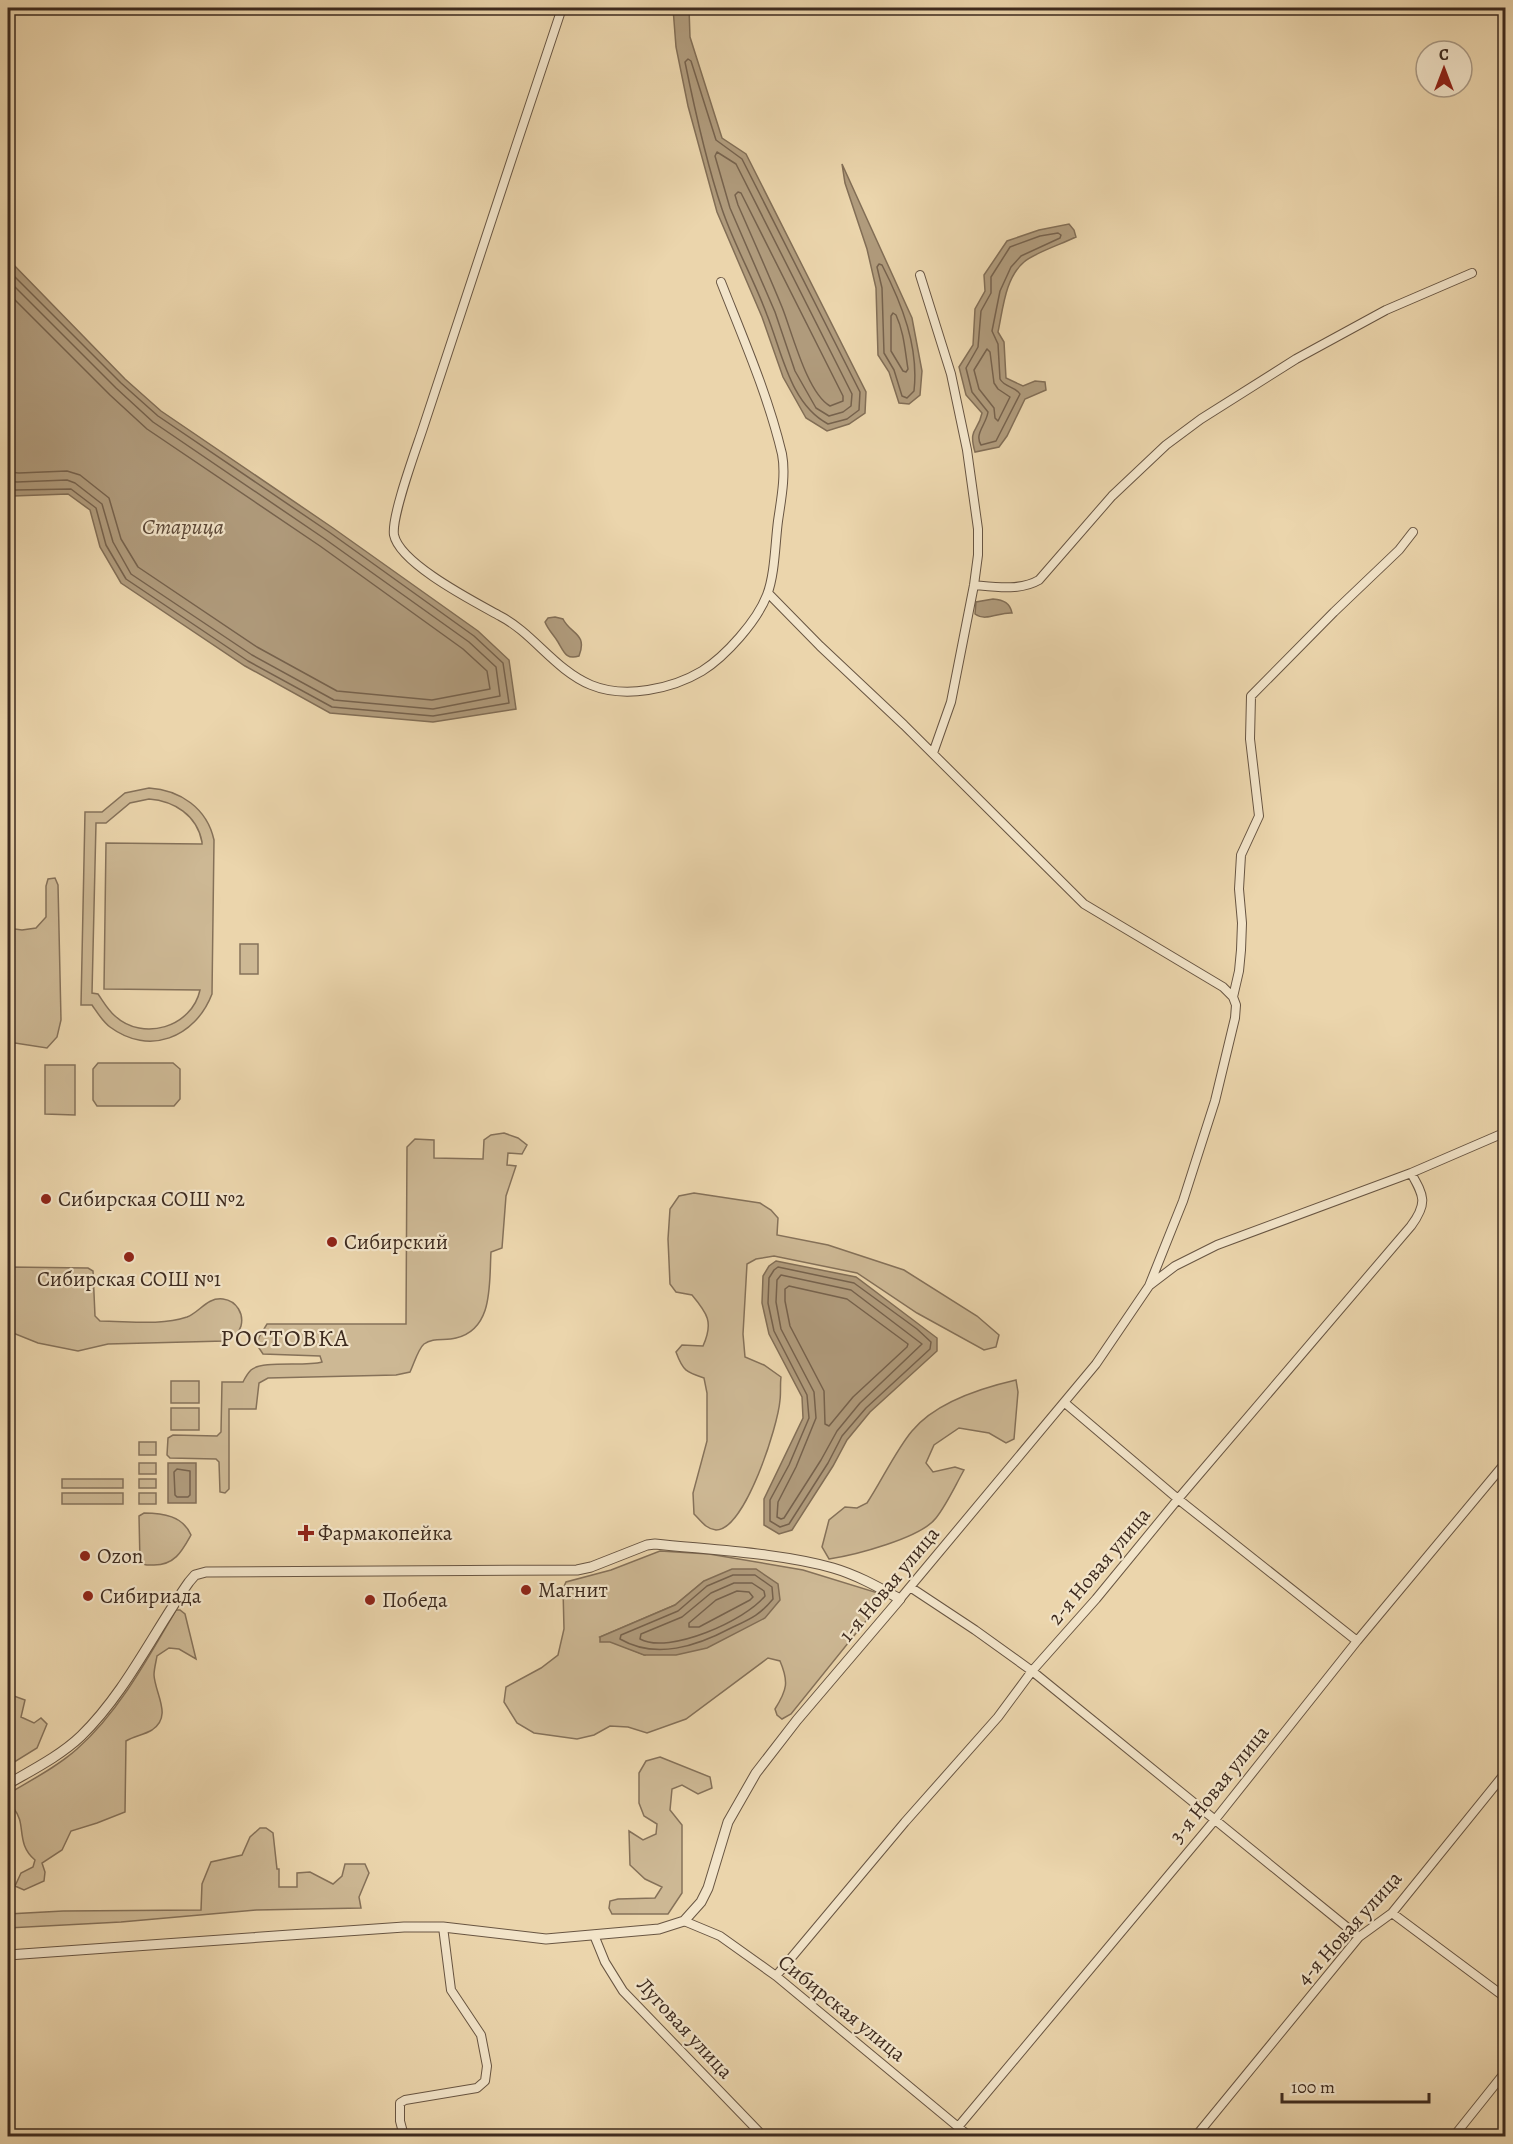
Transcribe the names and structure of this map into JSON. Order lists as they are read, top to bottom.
{
  "streets": {
    "street": [
      "2-я Новая улица",
      "1-я Новая улица",
      "3-я Новая улица",
      "4-я Новая улица",
      "Сибирская улица",
      "Луговая улица"
    ]
  },
  "crossings": [
    ["2-я Новая улица", "Сибирская улица"],
    ["1-я Новая улица", "Сибирская улица"],
    ["3-я Новая улица", "Сибирская улица"]
  ],
  "districts": ["РОСТОВКА"],
  "water": ["Старица"],
  "places": {
    "other": [
      "Сибирская СОШ №2",
      "Сибирский",
      "Сибирская СОШ №1",
      "Ozon",
      "Магнит",
      "Сибириада",
      "Победа"
    ],
    "health": ["Фармакопейка"]
  },
  "scale_bar": "100 m",
  "north": "top"
}
